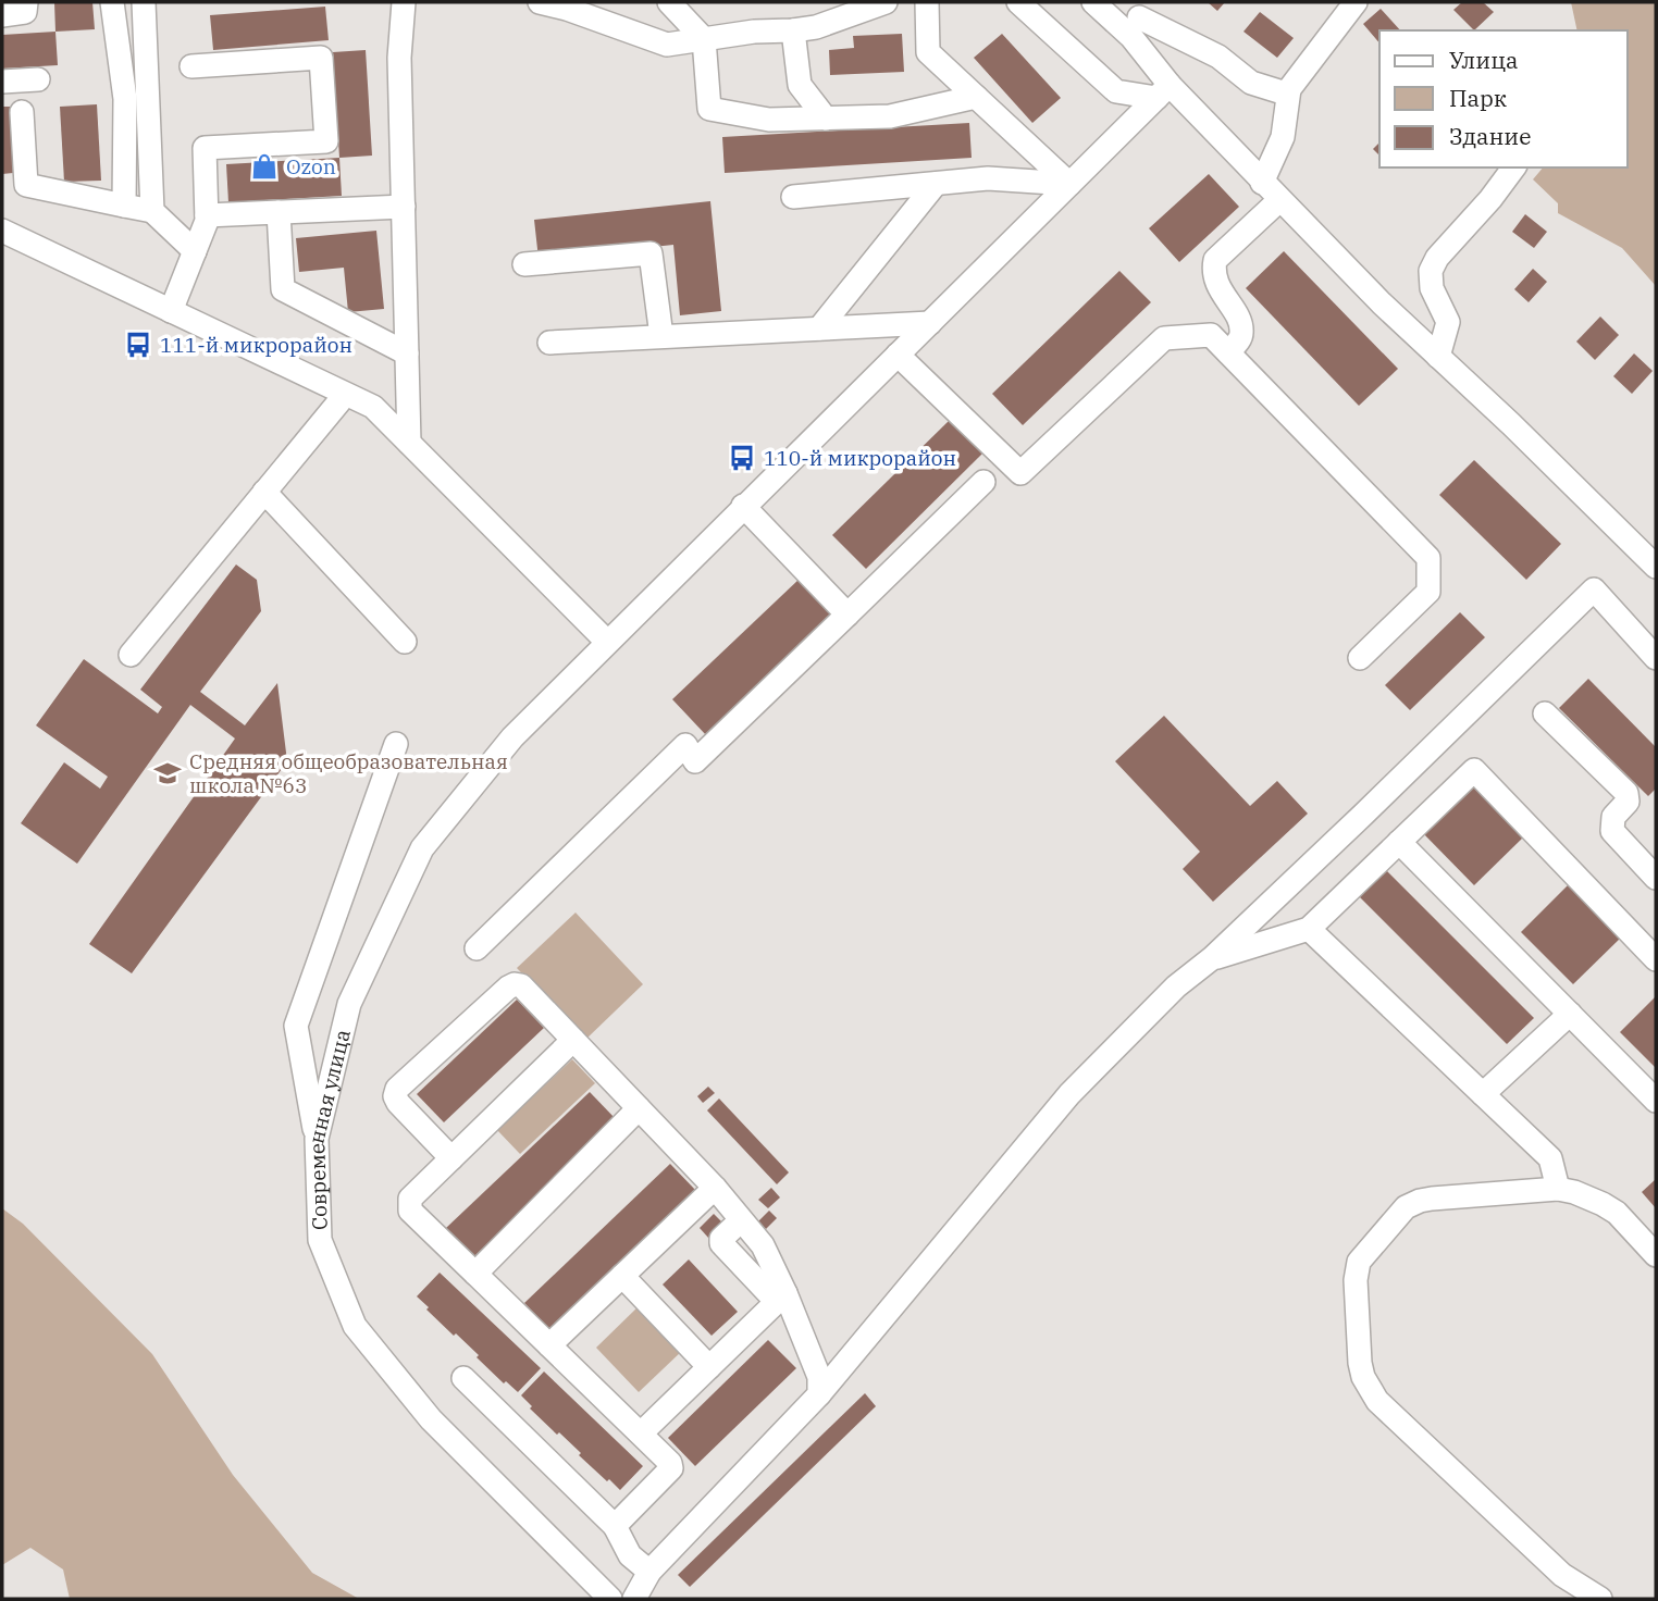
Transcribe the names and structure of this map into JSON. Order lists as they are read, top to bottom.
{
  "streets": {
    "street": ["Современная улица"]
  },
  "places": {
    "shop": ["Ozon"],
    "bus stop": ["111-й микрорайон", "110-й микрорайон"],
    "school or university": ["Средняя общеобразовательная школа №63"]
  },
  "legend": ["Улица", "Парк", "Здание"]
}
